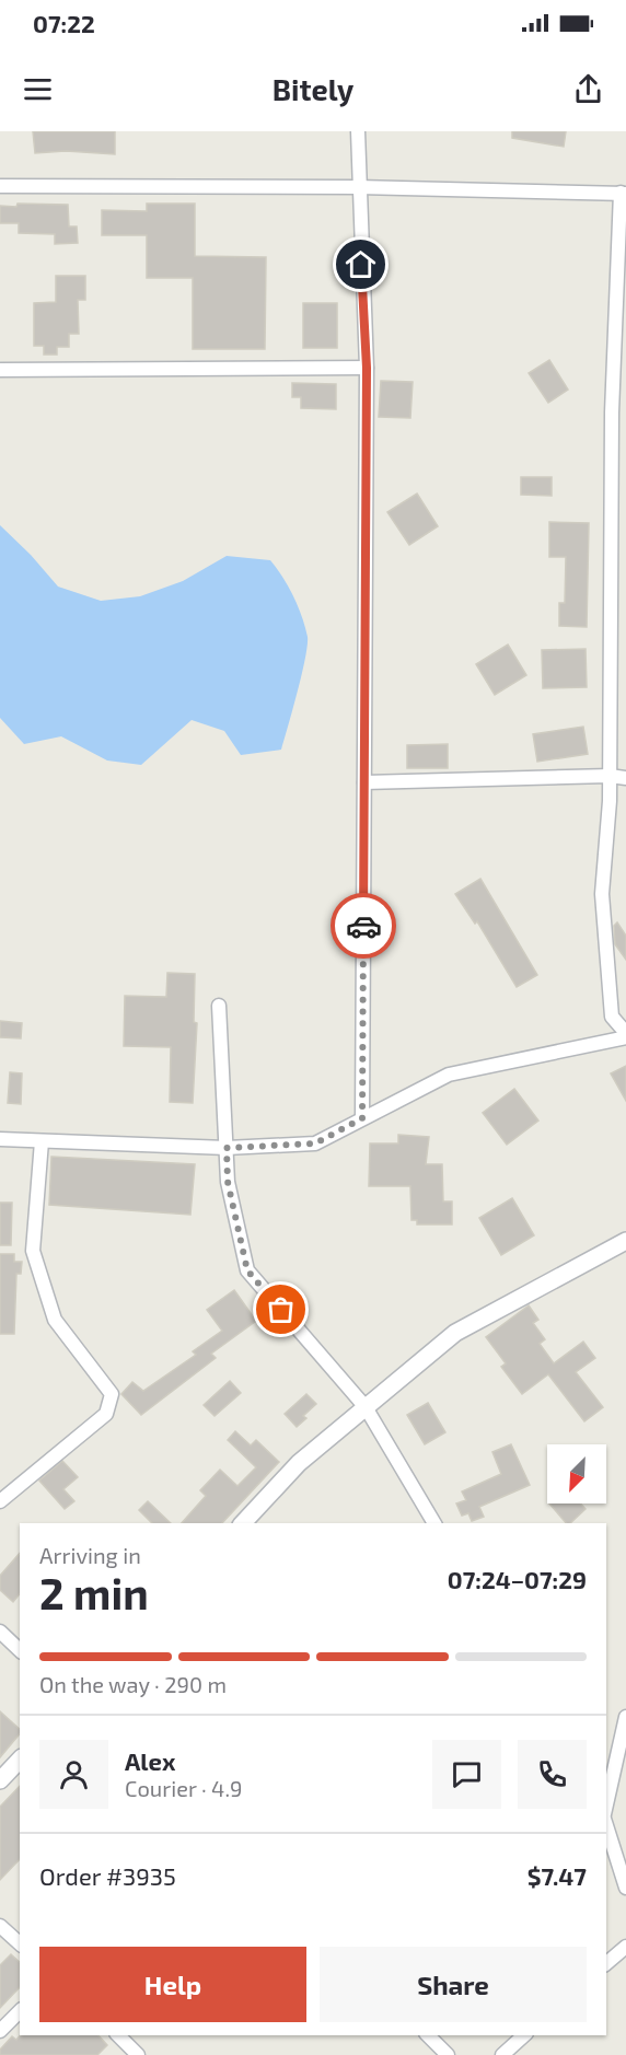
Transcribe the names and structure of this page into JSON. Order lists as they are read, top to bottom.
{
  "north": "bottom left",
  "page": {
    "status": "07:22",
    "header": "Bitely",
    "heading": ["2 min", "Arriving in", "07:24–07:29"],
    "panel": [
      "Alex",
      "Courier · 4.9",
      "Order #3935",
      "$7.47"
    ],
    "bar": "On the way · 290 m",
    "buttons": ["Help", "Share"]
  }
}
